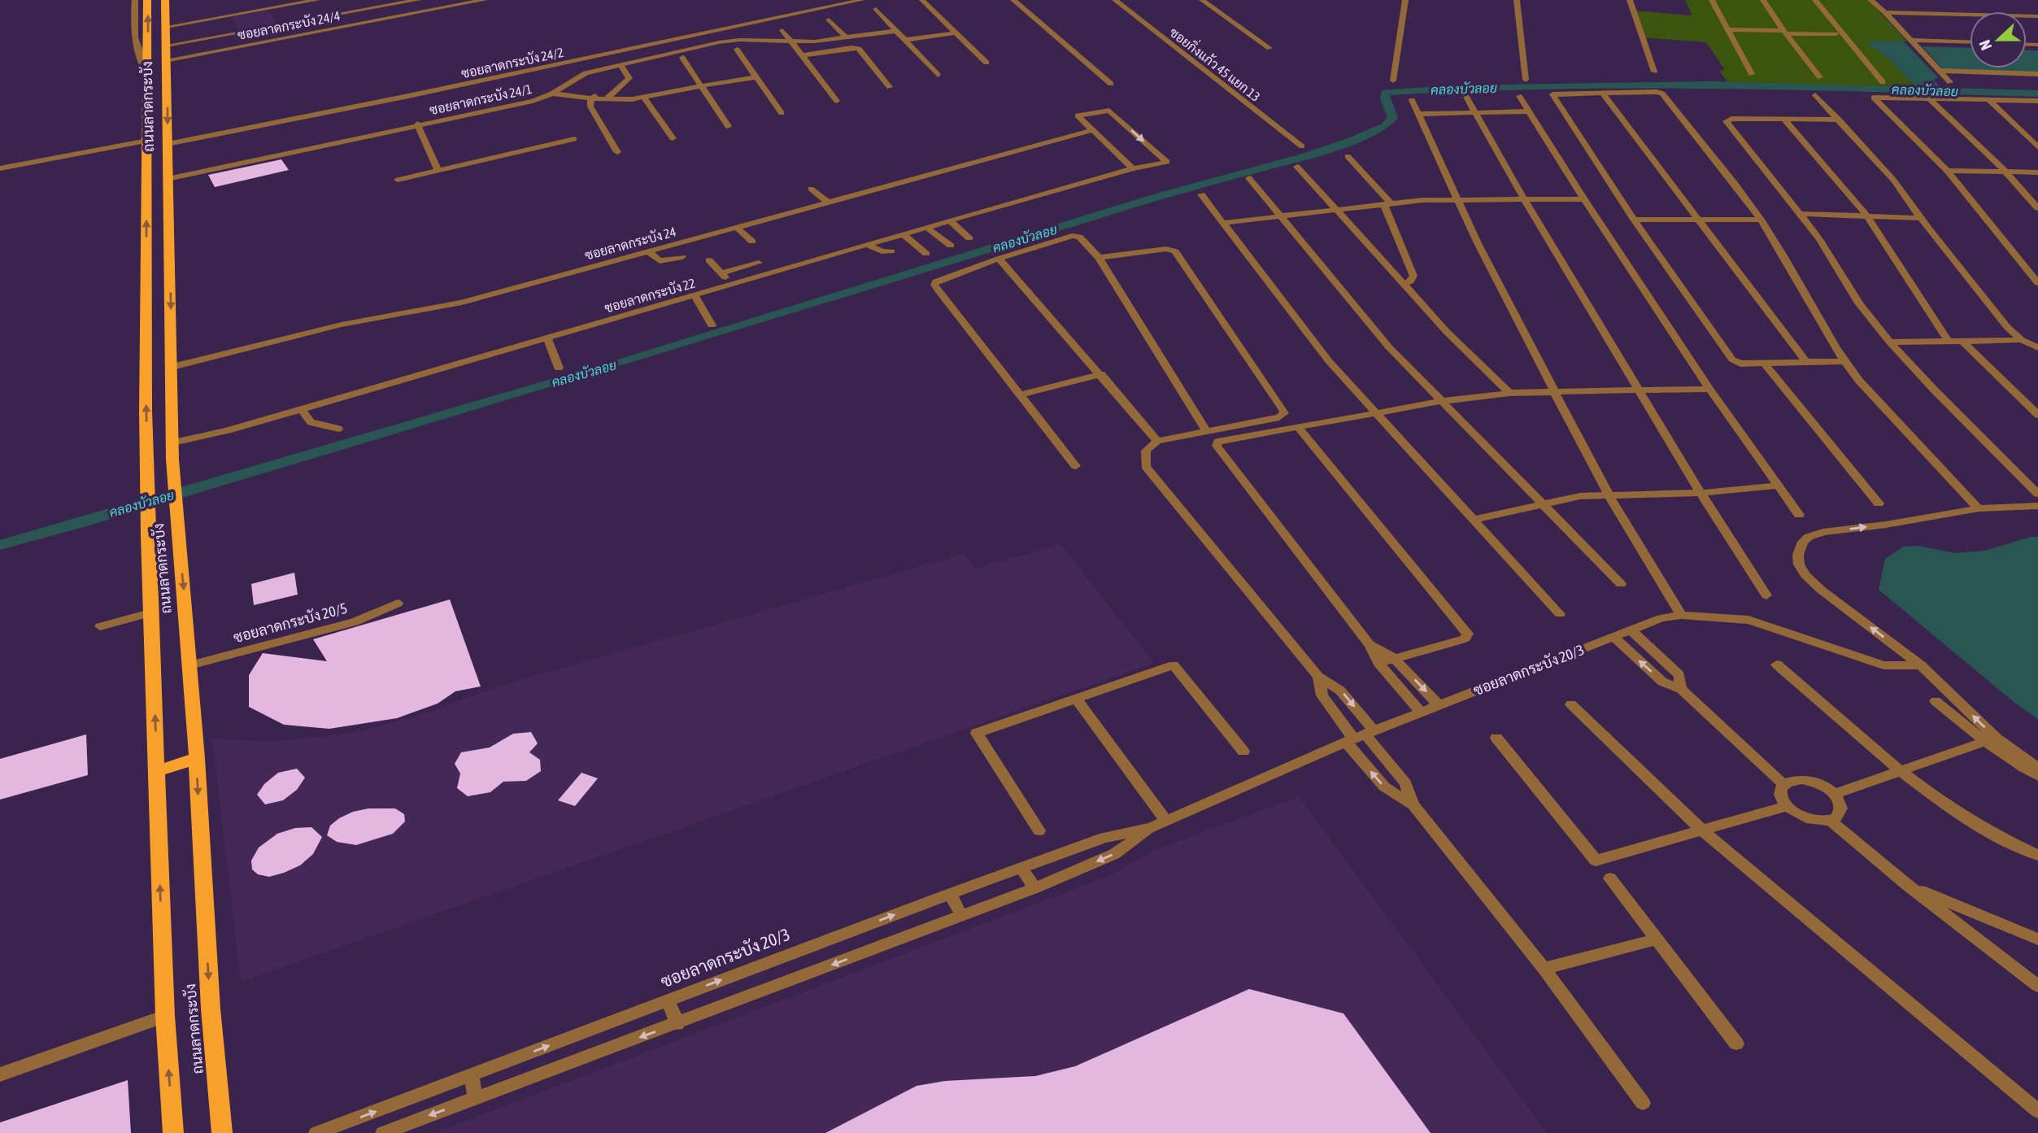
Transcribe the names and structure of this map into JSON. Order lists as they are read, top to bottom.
{
  "streets": {
    "main road": ["ถนนลาดกระบัง"],
    "street": [
      "ซอยลาดกระบัง 24/4",
      "ซอยลาดกระบัง 24/2",
      "ซอยกิ่งแก้ว 45 แยก 13",
      "ซอยลาดกระบัง 24/1",
      "ซอยลาดกระบัง 24",
      "ซอยลาดกระบัง 22",
      "ซอยลาดกระบัง 20/5",
      "ซอยลาดกระบัง 20/3"
    ]
  },
  "crossings": [
    ["ซอยลาดกระบัง 24/4", "ถนนลาดกระบัง"],
    ["ซอยลาดกระบัง 24/2", "ถนนลาดกระบัง"],
    ["ซอยลาดกระบัง 24/1", "ถนนลาดกระบัง"],
    ["ถนนลาดกระบัง", "ซอยลาดกระบัง 24"],
    ["ถนนลาดกระบัง", "ซอยลาดกระบัง 22"],
    ["ถนนลาดกระบัง", "ซอยลาดกระบัง 20/5"],
    ["ซอยลาดกระบัง 24", "ซอยลาดกระบัง 22"]
  ],
  "water": ["คลองบัวลอย"],
  "north": "left"
}
